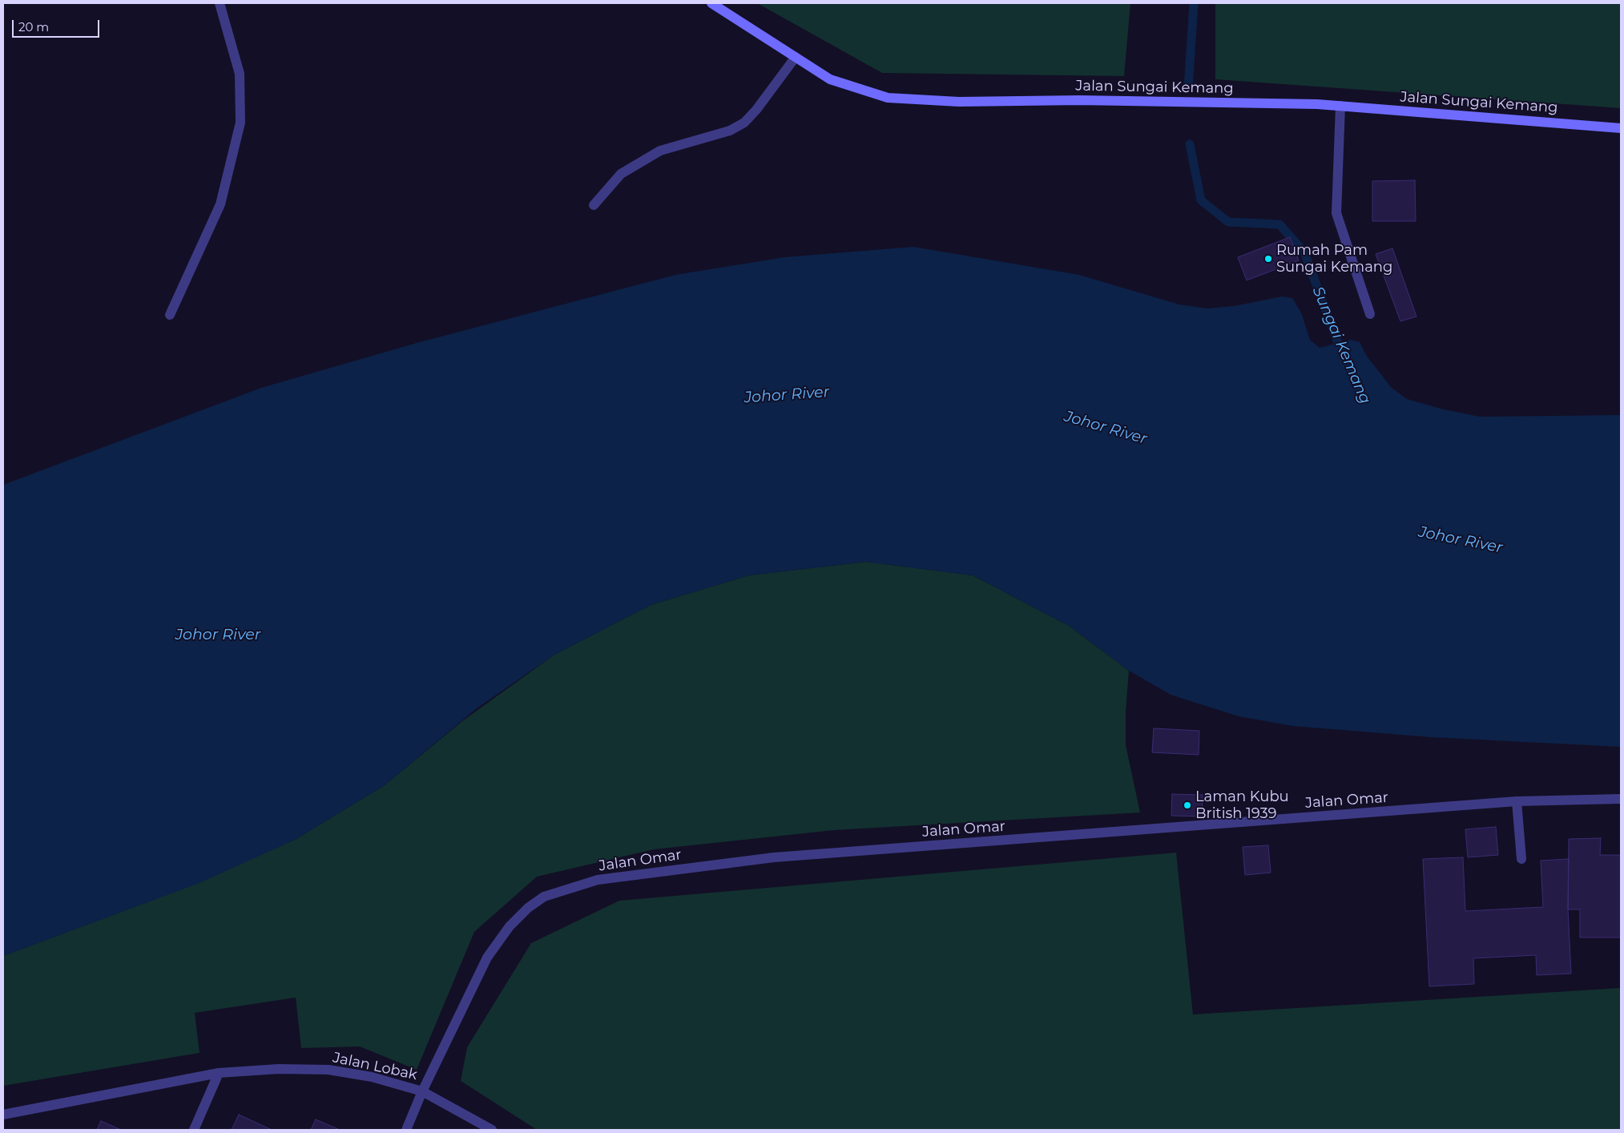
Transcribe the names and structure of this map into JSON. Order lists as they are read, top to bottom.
{
  "streets": {
    "street": ["Jalan Sungai Kemang", "Jalan Omar", "Jalan Lobak"]
  },
  "crossings": [
    ["Jalan Omar", "Jalan Lobak"]
  ],
  "water": ["Sungai Kemang", "Johor River"],
  "places": ["Rumah Pam Sungai Kemang", "Laman Kubu British 1939"],
  "scale_bar": "20 m"
}
